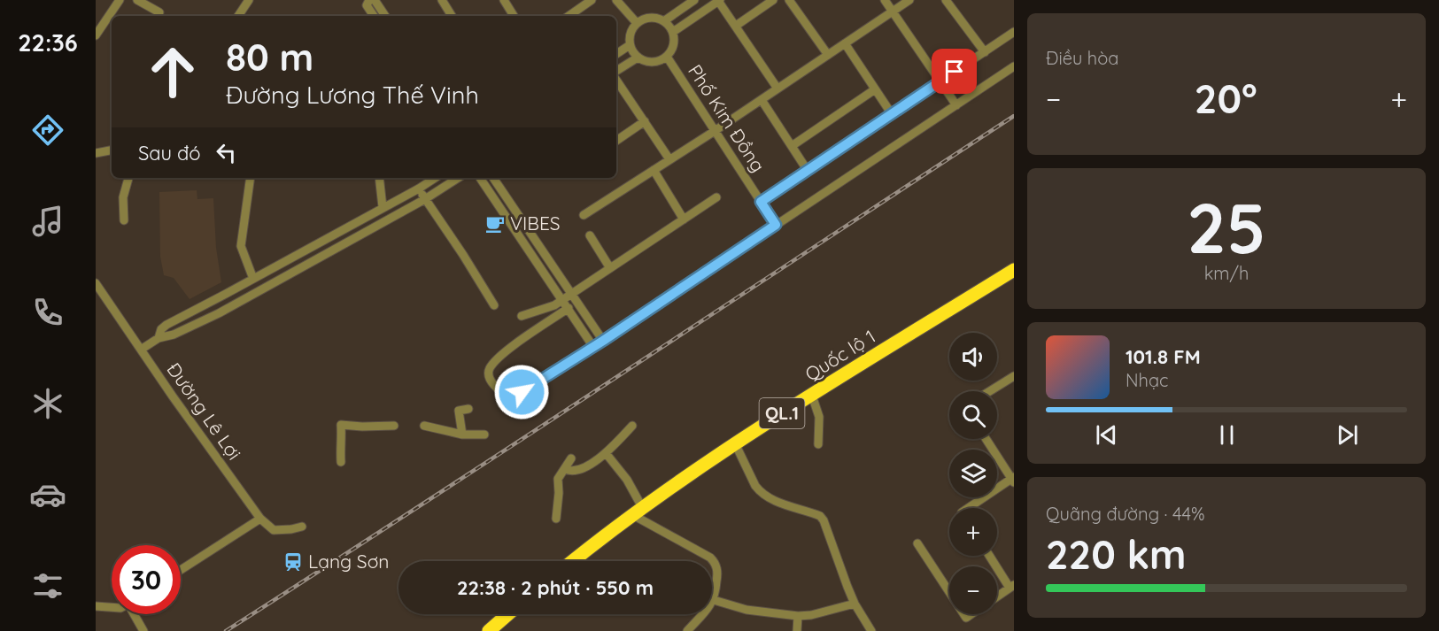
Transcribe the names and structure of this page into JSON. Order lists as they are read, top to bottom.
{
  "streets": {
    "highway": ["Quốc lộ 1", "QL.1"],
    "street": ["Phố Kim Đồng", "Đường Lê Lợi"]
  },
  "places": {
    "cafe": ["VIBES"],
    "station": ["Lạng Sơn"]
  },
  "page": {
    "tabs": "22:36",
    "tile": [
      "Điều hòa",
      ["25", "km/h"],
      ["Quãng đường · 44%", "220 km"]
    ],
    "turn": ["80 m", "Đường Lương Thế Vinh"],
    "heat": ["−", "20°", "+"],
    "then": "Sau đó",
    "map_buttons": ["+", "−"],
    "song": ["101.8 FM", "Nhạc"],
    "limit": "30",
    "trip": "22:38 · 2 phút · 550 m"
  }
}
